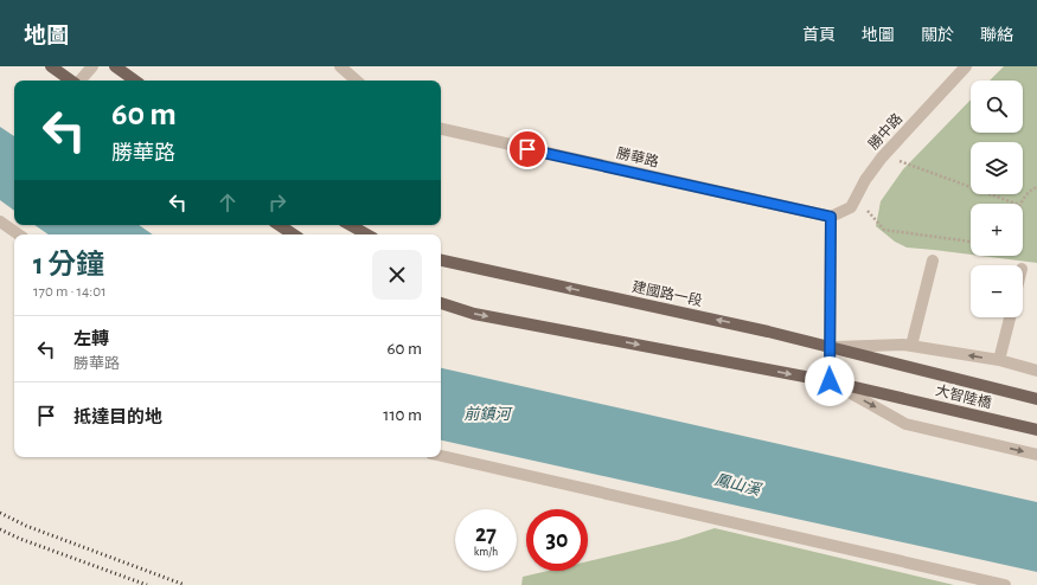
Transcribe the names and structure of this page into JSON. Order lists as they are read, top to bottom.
{
  "streets": {
    "main road": ["建國路一段", "大智陸橋"],
    "street": ["勝中路", "勝華路"]
  },
  "crossings": [
    ["勝中路", "勝華路"],
    ["建國路一段", "大智陸橋"]
  ],
  "water": ["前鎮河", "鳳山溪"],
  "page": {
    "header": "地圖",
    "nav": [
      "首頁",
      "地圖",
      "關於",
      "聯絡"
    ],
    "map_buttons": ["+", "−"],
    "turn": ["60 m", "勝華路"],
    "heading": ["1 分鐘", "170 m · 14:01"],
    "list": [
      {
        "name": "左轉",
        "note": "勝華路",
        "value": "60 m"
      },
      {
        "name": "抵達目的地",
        "value": "110 m"
      }
    ],
    "speed": "27 km/h",
    "limit": "30"
  }
}
